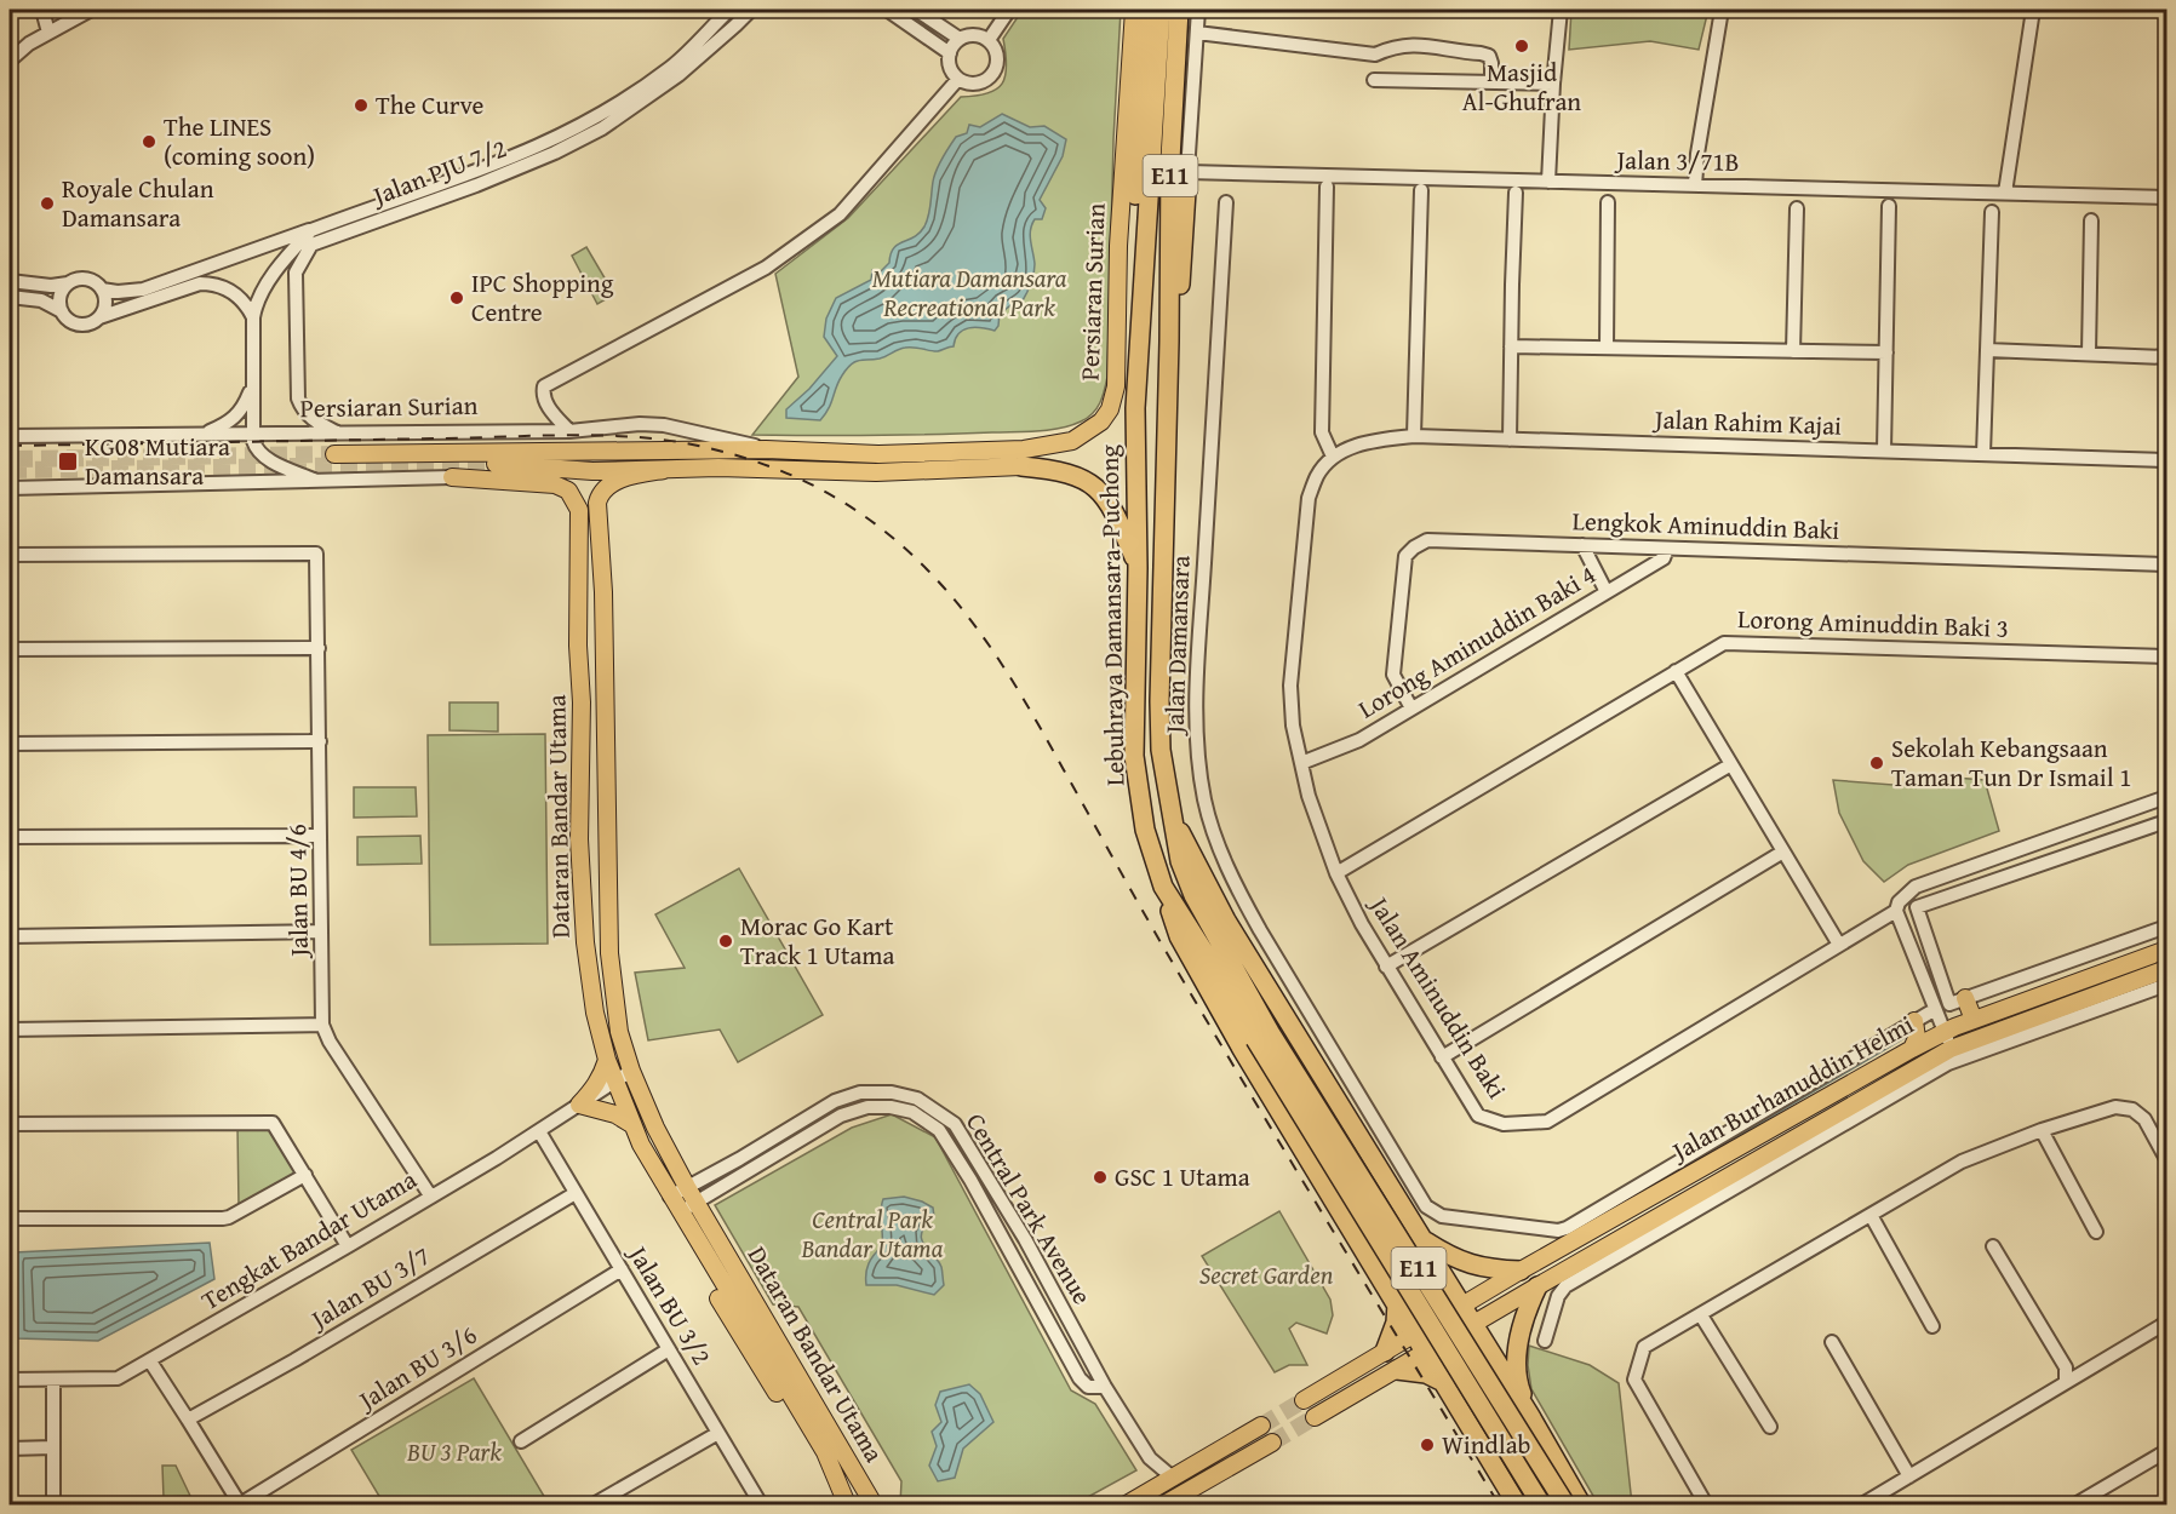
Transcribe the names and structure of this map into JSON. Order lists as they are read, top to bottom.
{
  "streets": {
    "highway": ["E11", "Lebuhraya Damansara–Puchong"],
    "main road": ["Persiaran Surian", "Dataran Bandar Utama", "Jalan Burhanuddin Helmi"],
    "street": [
      "Jalan 3/71B",
      "Jalan PJU 7/2",
      "Jalan Rahim Kajai",
      "Lengkok Aminuddin Baki",
      "Lorong Aminuddin Baki 3",
      "Lorong Aminuddin Baki 4",
      "Jalan Damansara",
      "Jalan BU 4/6",
      "Jalan Aminuddin Baki",
      "Central Park Avenue",
      "Tengkat Bandar Utama",
      "Jalan BU 3/7",
      "Jalan BU 3/2",
      "Jalan BU 3/6"
    ]
  },
  "crossings": [
    ["Jalan PJU 7/2", "Persiaran Surian"],
    ["Jalan Rahim Kajai", "Jalan Aminuddin Baki"],
    ["Lengkok Aminuddin Baki", "Lorong Aminuddin Baki 4"],
    ["Lorong Aminuddin Baki 3", "Jalan Aminuddin Baki"],
    ["Lorong Aminuddin Baki 4", "Jalan Aminuddin Baki"],
    ["Jalan Damansara", "Jalan Burhanuddin Helmi"],
    ["Dataran Bandar Utama", "Central Park Avenue"],
    ["Dataran Bandar Utama", "Tengkat Bandar Utama"],
    ["Jalan BU 4/6", "Tengkat Bandar Utama"],
    ["Tengkat Bandar Utama", "Jalan BU 3/2"],
    ["Jalan BU 3/7", "Jalan BU 3/2"],
    ["Jalan BU 3/2", "Jalan BU 3/6"]
  ],
  "parks": [
    "Mutiara Damansara Recreational Park",
    "Central Park Bandar Utama",
    "Secret Garden",
    "BU 3 Park"
  ],
  "places": {
    "other": [
      "Masjid Al-Ghufran",
      "The Curve",
      "The LINES (coming soon)",
      "Royale Chulan Damansara",
      "IPC Shopping Centre",
      "Sekolah Kebangsaan Taman Tun Dr Ismail 1",
      "Morac Go Kart Track 1 Utama",
      "GSC 1 Utama",
      "Windlab"
    ],
    "transit": ["KG08 Mutiara Damansara"]
  }
}
